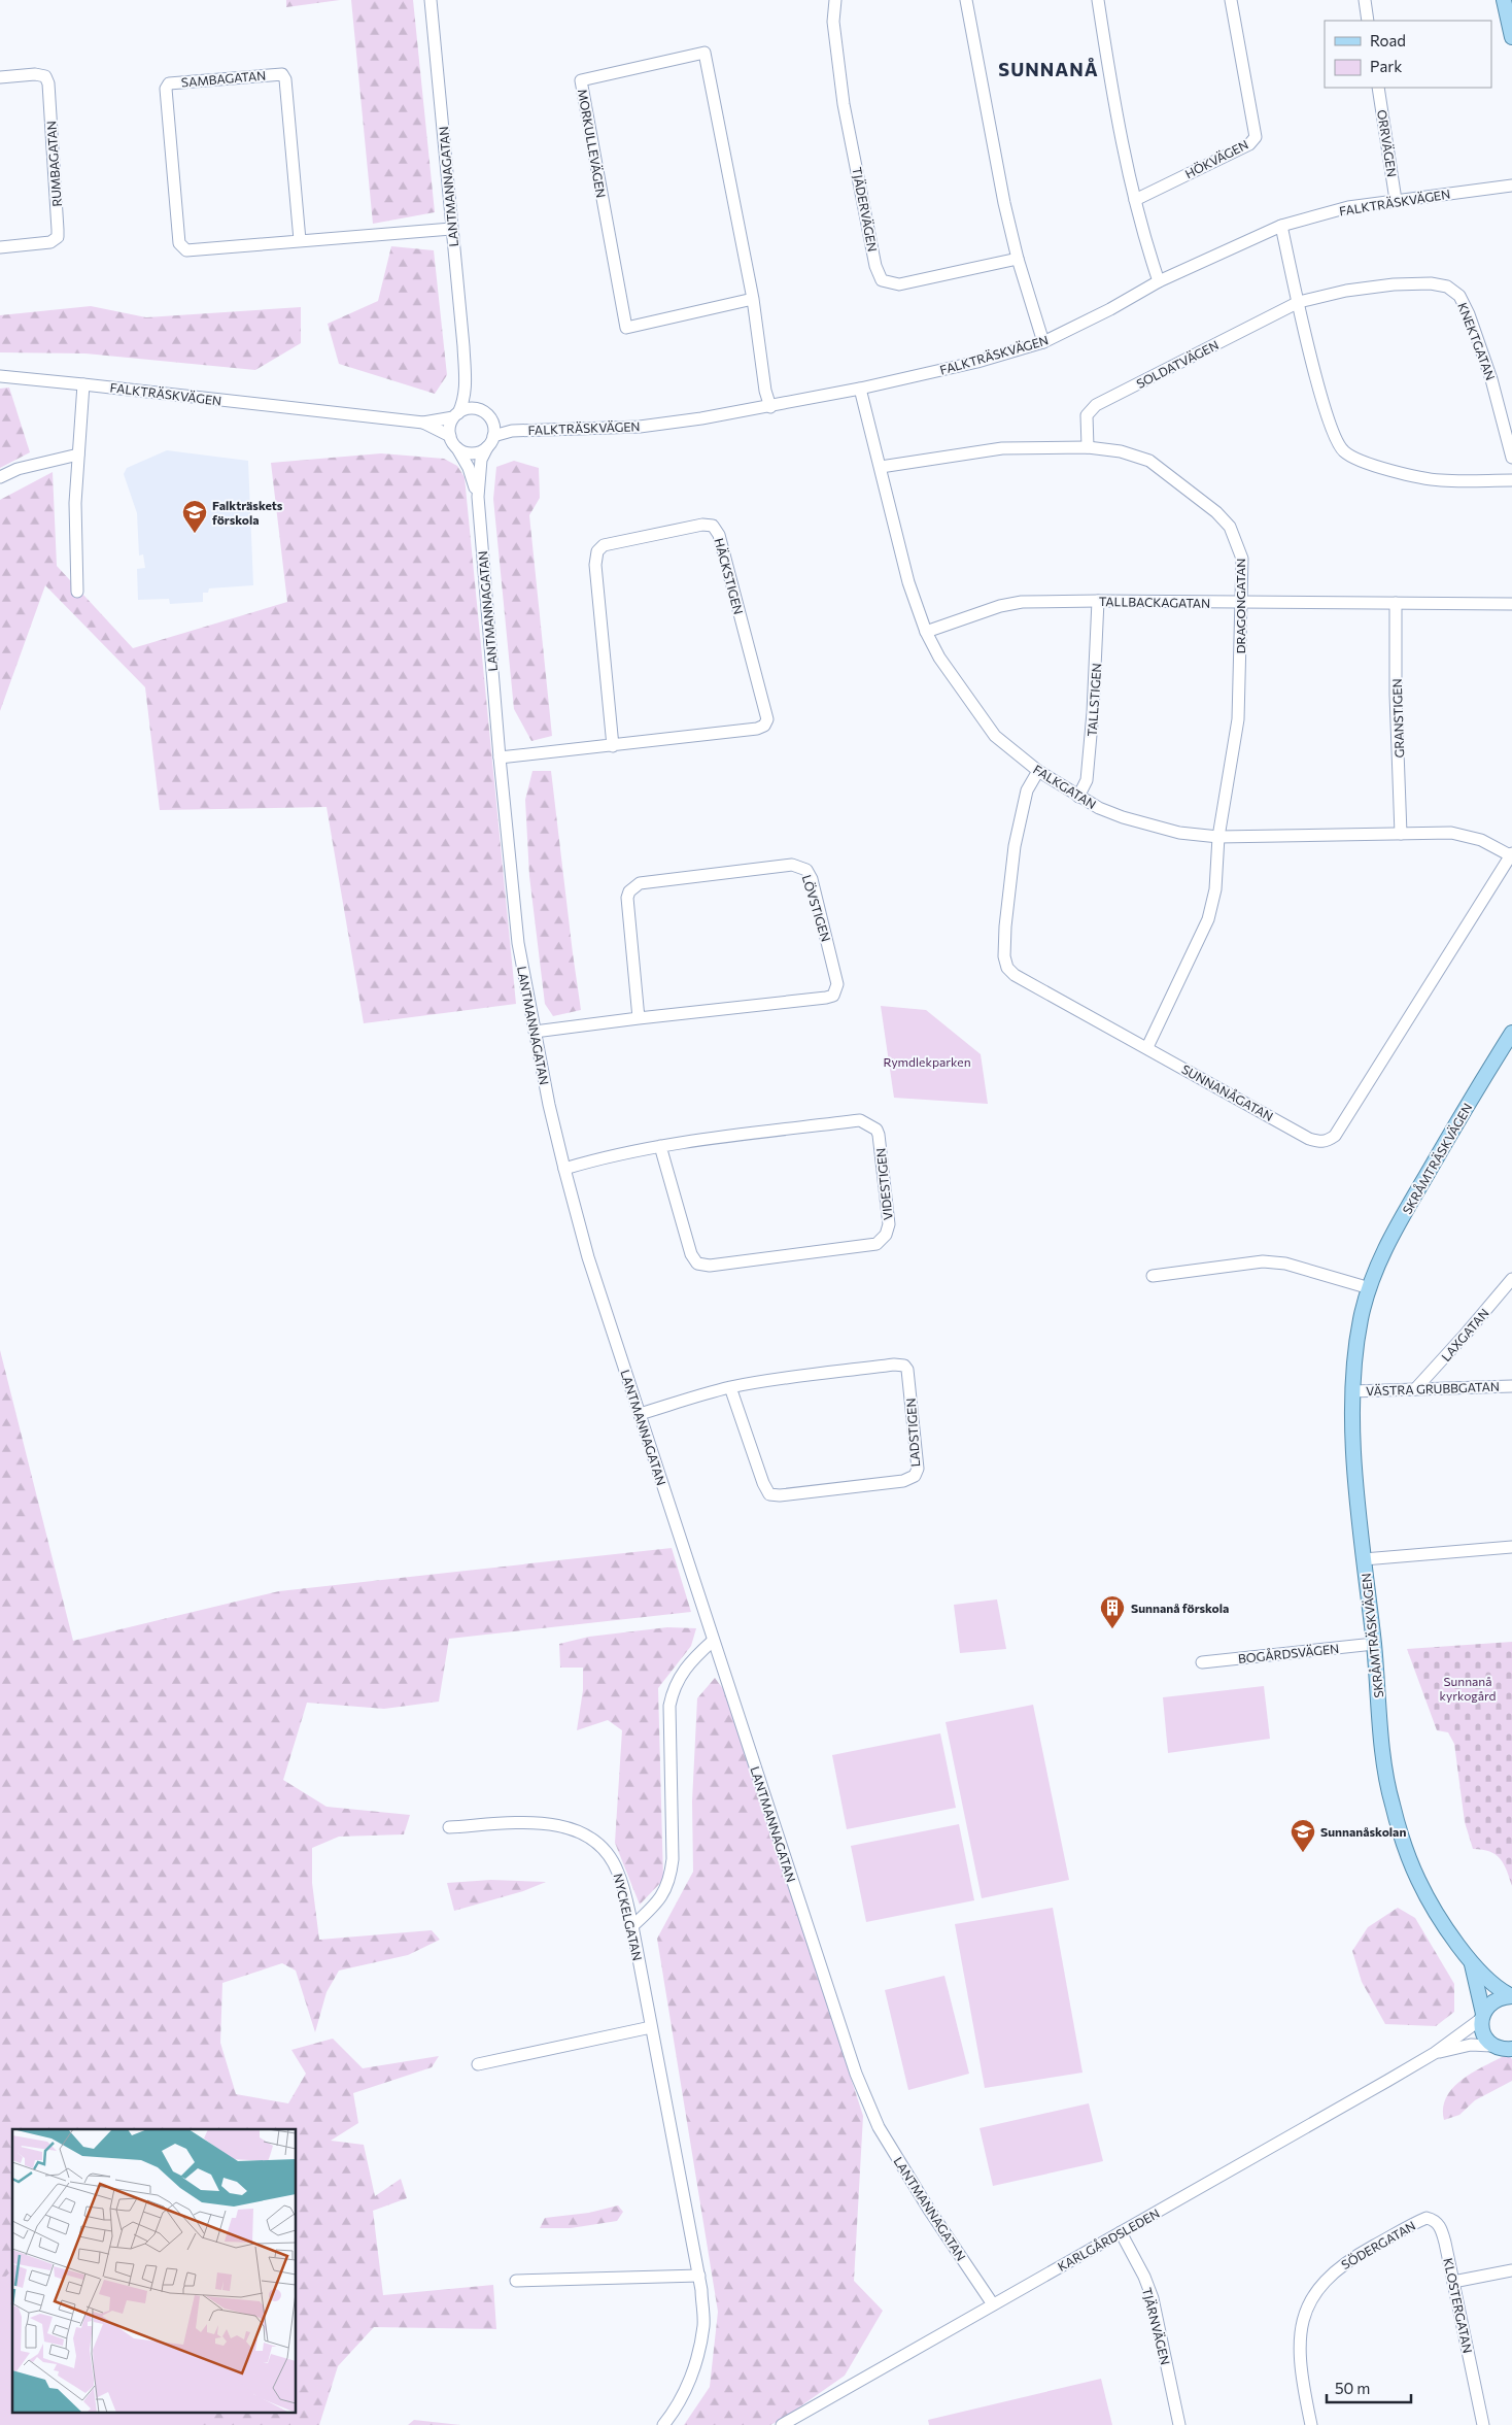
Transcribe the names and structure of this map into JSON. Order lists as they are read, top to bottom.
{
  "streets": {
    "main road": ["SKRÅMTRÄSKVÄGEN"],
    "street": [
      "SAMBAGATAN",
      "MORKULLEVÄGEN",
      "ORRVÄGEN",
      "HÖKVÄGEN",
      "RUMBAGATAN",
      "LANTMANNAGATAN",
      "FALKTRÄSKVÄGEN",
      "TJÄDERVÄGEN",
      "KNEKTGATAN",
      "SOLDATVÄGEN",
      "HÄCKSTIGEN",
      "TALLBACKAGATAN",
      "DRAGONGATAN",
      "TALLSTIGEN",
      "GRANSTIGEN",
      "FALKGATAN",
      "LÖVSTIGEN",
      "SUNNANÅGATAN",
      "VIDESTIGEN",
      "LAXGATAN",
      "VÄSTRA GRUBBGATAN",
      "LADSTIGEN",
      "BOGÅRDSVÄGEN",
      "NYCKELGATAN",
      "KARLGÅRDSLEDEN",
      "SÖDERGATAN",
      "KLOSTERGATAN",
      "TJÄRNVÄGEN"
    ]
  },
  "crossings": [
    ["MORKULLEVÄGEN", "FALKTRÄSKVÄGEN"],
    ["ORRVÄGEN", "FALKTRÄSKVÄGEN"],
    ["LANTMANNAGATAN", "HÄCKSTIGEN"],
    ["LANTMANNAGATAN", "LÖVSTIGEN"],
    ["LANTMANNAGATAN", "VIDESTIGEN"],
    ["LANTMANNAGATAN", "LADSTIGEN"],
    ["LANTMANNAGATAN", "KARLGÅRDSLEDEN"],
    ["FALKTRÄSKVÄGEN", "FALKGATAN"],
    ["KNEKTGATAN", "SOLDATVÄGEN"],
    ["SOLDATVÄGEN", "DRAGONGATAN"],
    ["TALLBACKAGATAN", "DRAGONGATAN"],
    ["TALLBACKAGATAN", "TALLSTIGEN"],
    ["TALLBACKAGATAN", "GRANSTIGEN"],
    ["TALLBACKAGATAN", "FALKGATAN"],
    ["DRAGONGATAN", "FALKGATAN"],
    ["DRAGONGATAN", "SUNNANÅGATAN"],
    ["TALLSTIGEN", "FALKGATAN"],
    ["GRANSTIGEN", "FALKGATAN"],
    ["FALKGATAN", "SUNNANÅGATAN"],
    ["SKRÅMTRÄSKVÄGEN", "VÄSTRA GRUBBGATAN"],
    ["SKRÅMTRÄSKVÄGEN", "BOGÅRDSVÄGEN"],
    ["SKRÅMTRÄSKVÄGEN", "KARLGÅRDSLEDEN"],
    ["LAXGATAN", "VÄSTRA GRUBBGATAN"],
    ["KARLGÅRDSLEDEN", "TJÄRNVÄGEN"],
    ["SÖDERGATAN", "KLOSTERGATAN"]
  ],
  "districts": ["SUNNANÅ"],
  "parks": ["Rymdlekparken", "Sunnanå kyrkogård"],
  "places": {
    "school or university": ["Falkträskets förskola", "Sunnanåskolan"],
    "building": ["Sunnanå förskola"]
  },
  "legend": ["Road", "Park"],
  "scale_bar": "50 m"
}
